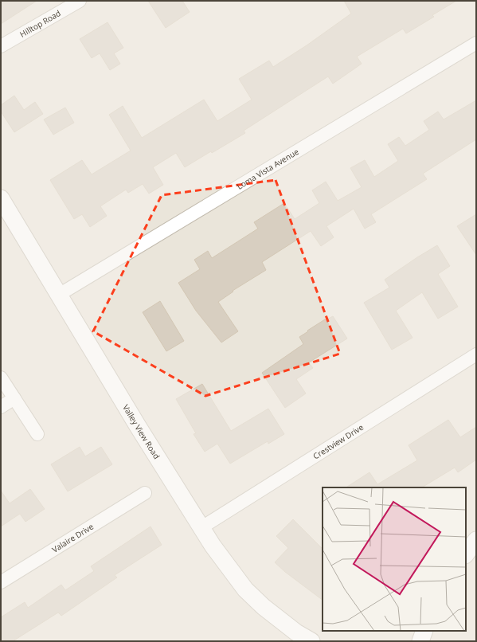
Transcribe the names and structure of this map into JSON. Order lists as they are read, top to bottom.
{
  "streets": {
    "street": [
      "Hilltop Road",
      "Loma Vista Avenue",
      "Valley View Road",
      "Crestview Drive",
      "Valaire Drive"
    ]
  },
  "crossings": [
    ["Loma Vista Avenue", "Valley View Road"],
    ["Valley View Road", "Crestview Drive"]
  ]
}
